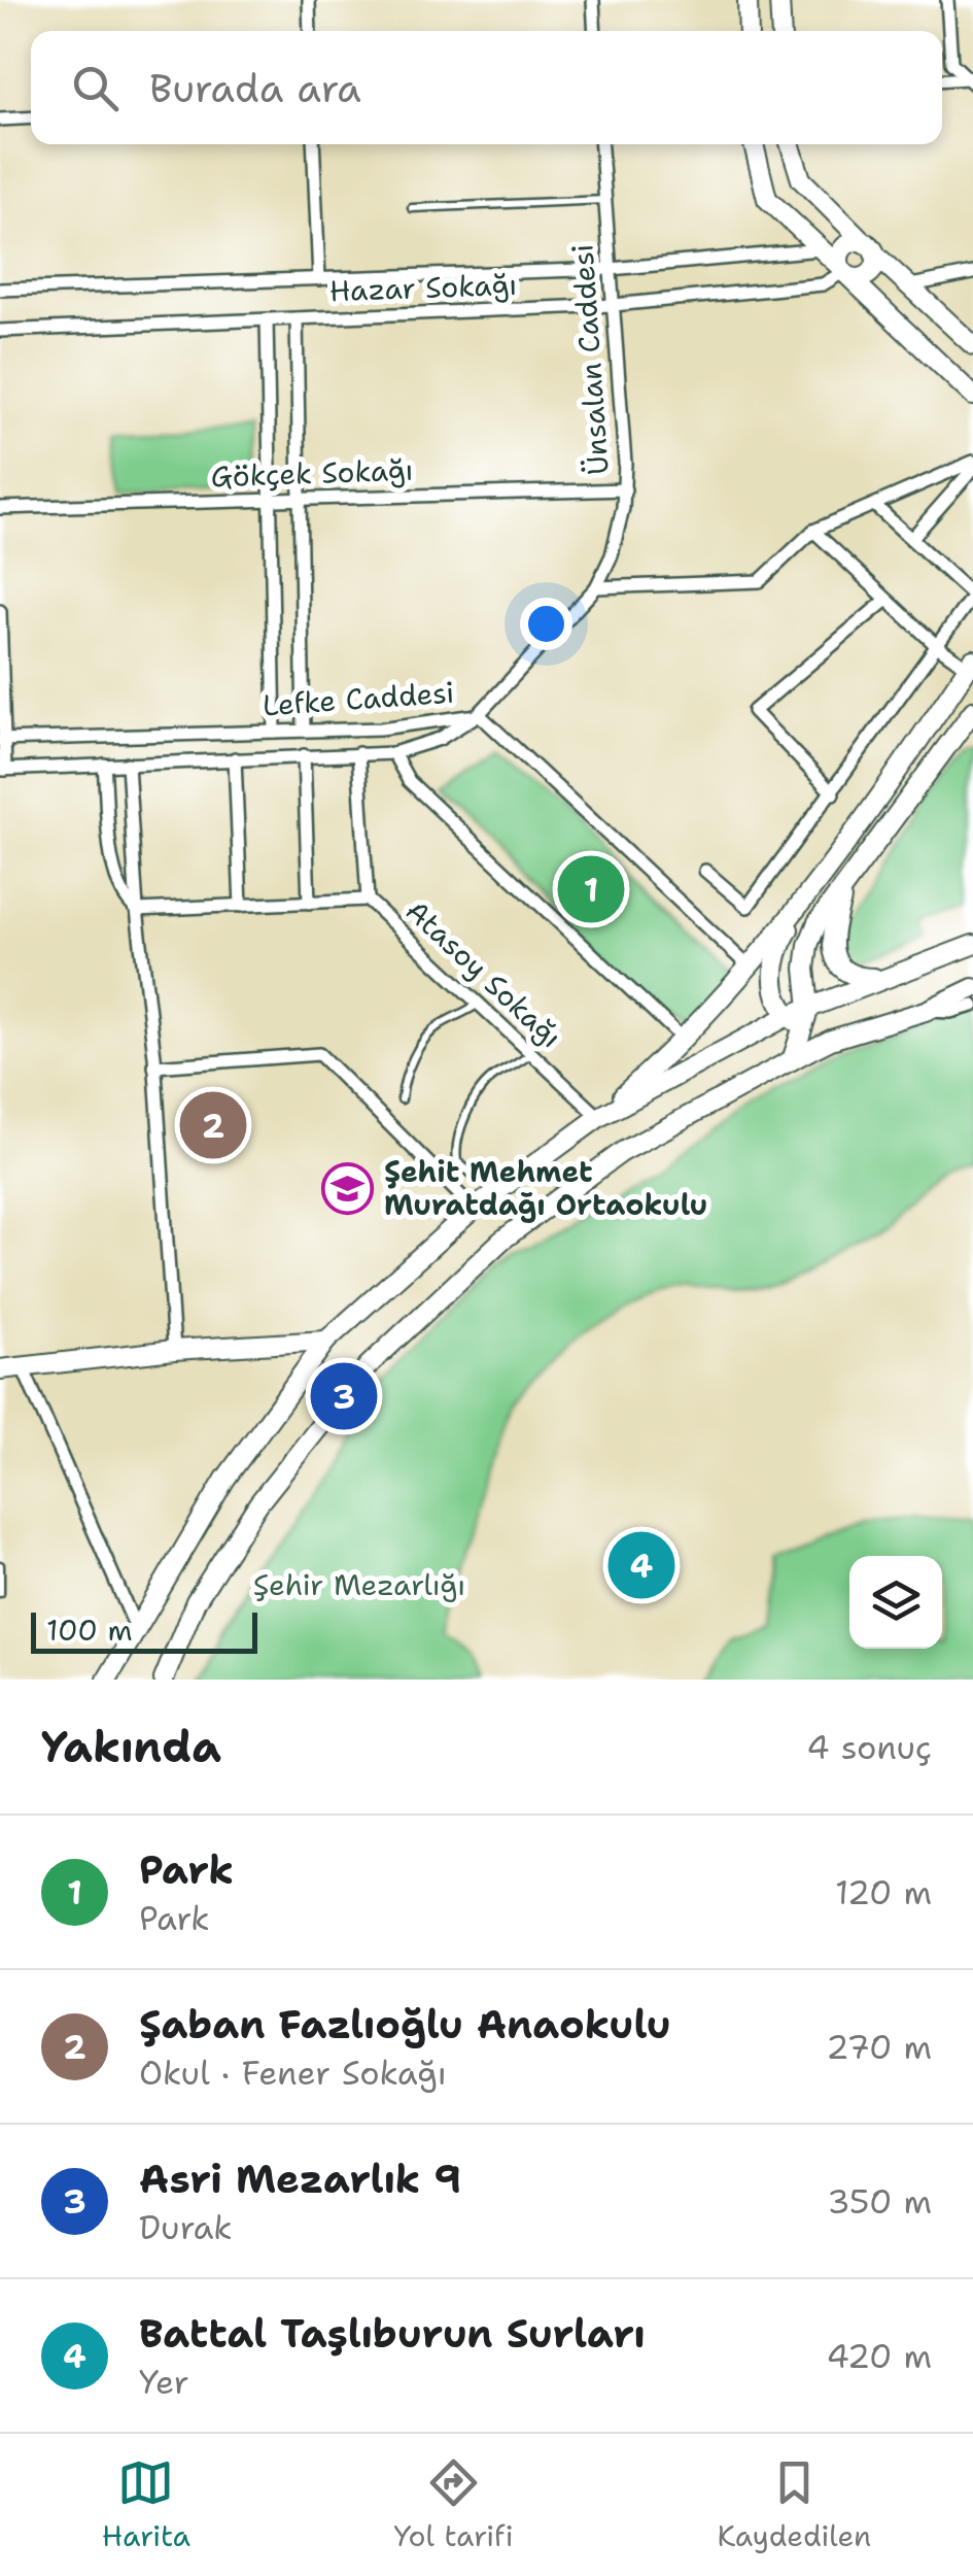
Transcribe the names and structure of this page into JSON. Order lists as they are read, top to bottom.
{
  "streets": {
    "street": [
      "Hazar Sokağı",
      "Ünsalan Caddesi",
      "Gökçek Sokağı",
      "Lefke Caddesi",
      "Atasoy Sokağı"
    ]
  },
  "crossings": [
    ["Hazar Sokağı", "Ünsalan Caddesi"],
    ["Ünsalan Caddesi", "Gökçek Sokağı"],
    ["Ünsalan Caddesi", "Lefke Caddesi"]
  ],
  "parks": ["Şehir Mezarlığı"],
  "places": {
    "school or university": ["Şehit Mehmet Muratdağı Ortaokulu"]
  },
  "scale_bar": "100 m",
  "page": {
    "search": "Burada ara",
    "pins": [
      "1",
      "2",
      "3",
      "4"
    ],
    "scale": "100 m",
    "heading": ["Yakında", "4 sonuç"],
    "list": [
      {
        "mark": "1",
        "name": "Park",
        "note": "Park",
        "value": "120 m"
      },
      {
        "mark": "2",
        "name": "Şaban Fazlıoğlu Anaokulu",
        "note": "Okul · Fener Sokağı",
        "value": "270 m"
      },
      {
        "mark": "3",
        "name": "Asri Mezarlık 9",
        "note": "Durak",
        "value": "350 m"
      },
      {
        "mark": "4",
        "name": "Battal Taşlıburun Surları",
        "note": "Yer",
        "value": "420 m"
      }
    ],
    "nav": ["Harita", "Yol tarifi", "Kaydedilen"]
  }
}
